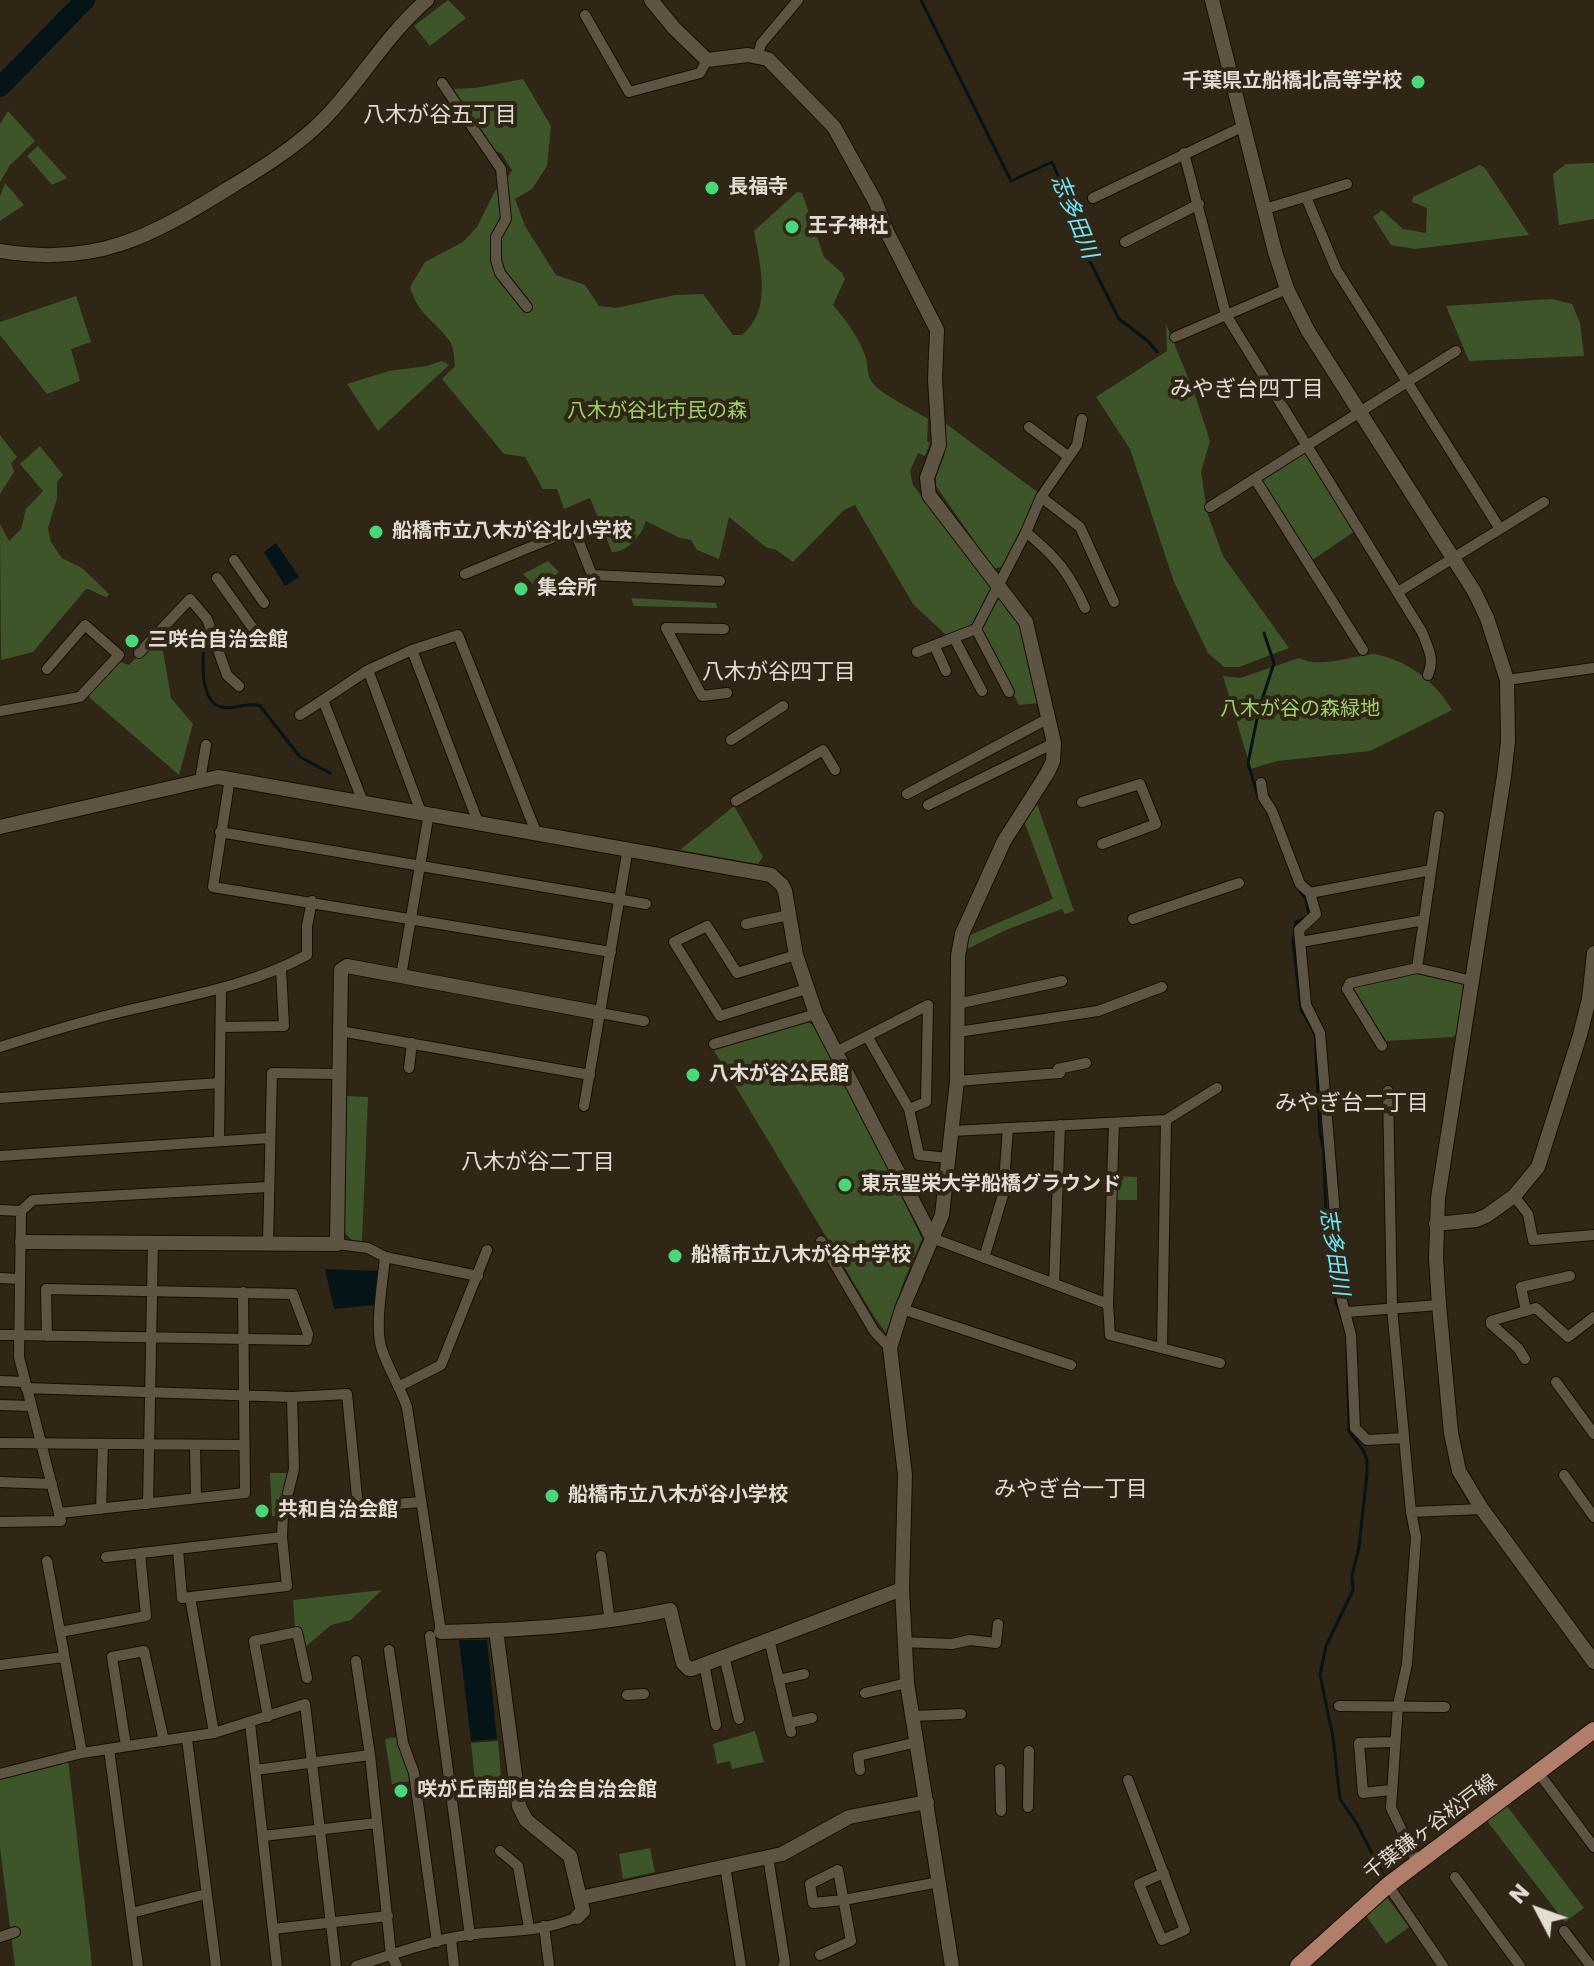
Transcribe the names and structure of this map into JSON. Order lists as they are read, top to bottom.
{
  "streets": {
    "main road": ["千葉鎌ヶ谷松戸線"]
  },
  "districts": [
    "八木が谷五丁目",
    "みやぎ台四丁目",
    "八木が谷四丁目",
    "みやぎ台二丁目",
    "八木が谷二丁目",
    "みやぎ台一丁目"
  ],
  "water": ["志多田川"],
  "parks": ["八木が谷北市民の森", "八木が谷の森緑地"],
  "places": [
    "千葉県立船橋北高等学校",
    "長福寺",
    "王子神社",
    "船橋市立八木が谷北小学校",
    "集会所",
    "三咲台自治会館",
    "八木が谷公民館",
    "東京聖栄大学船橋グラウンド",
    "船橋市立八木が谷中学校",
    "船橋市立八木が谷小学校",
    "共和自治会館",
    "咲が丘南部自治会自治会館"
  ],
  "north": "top left"
}
